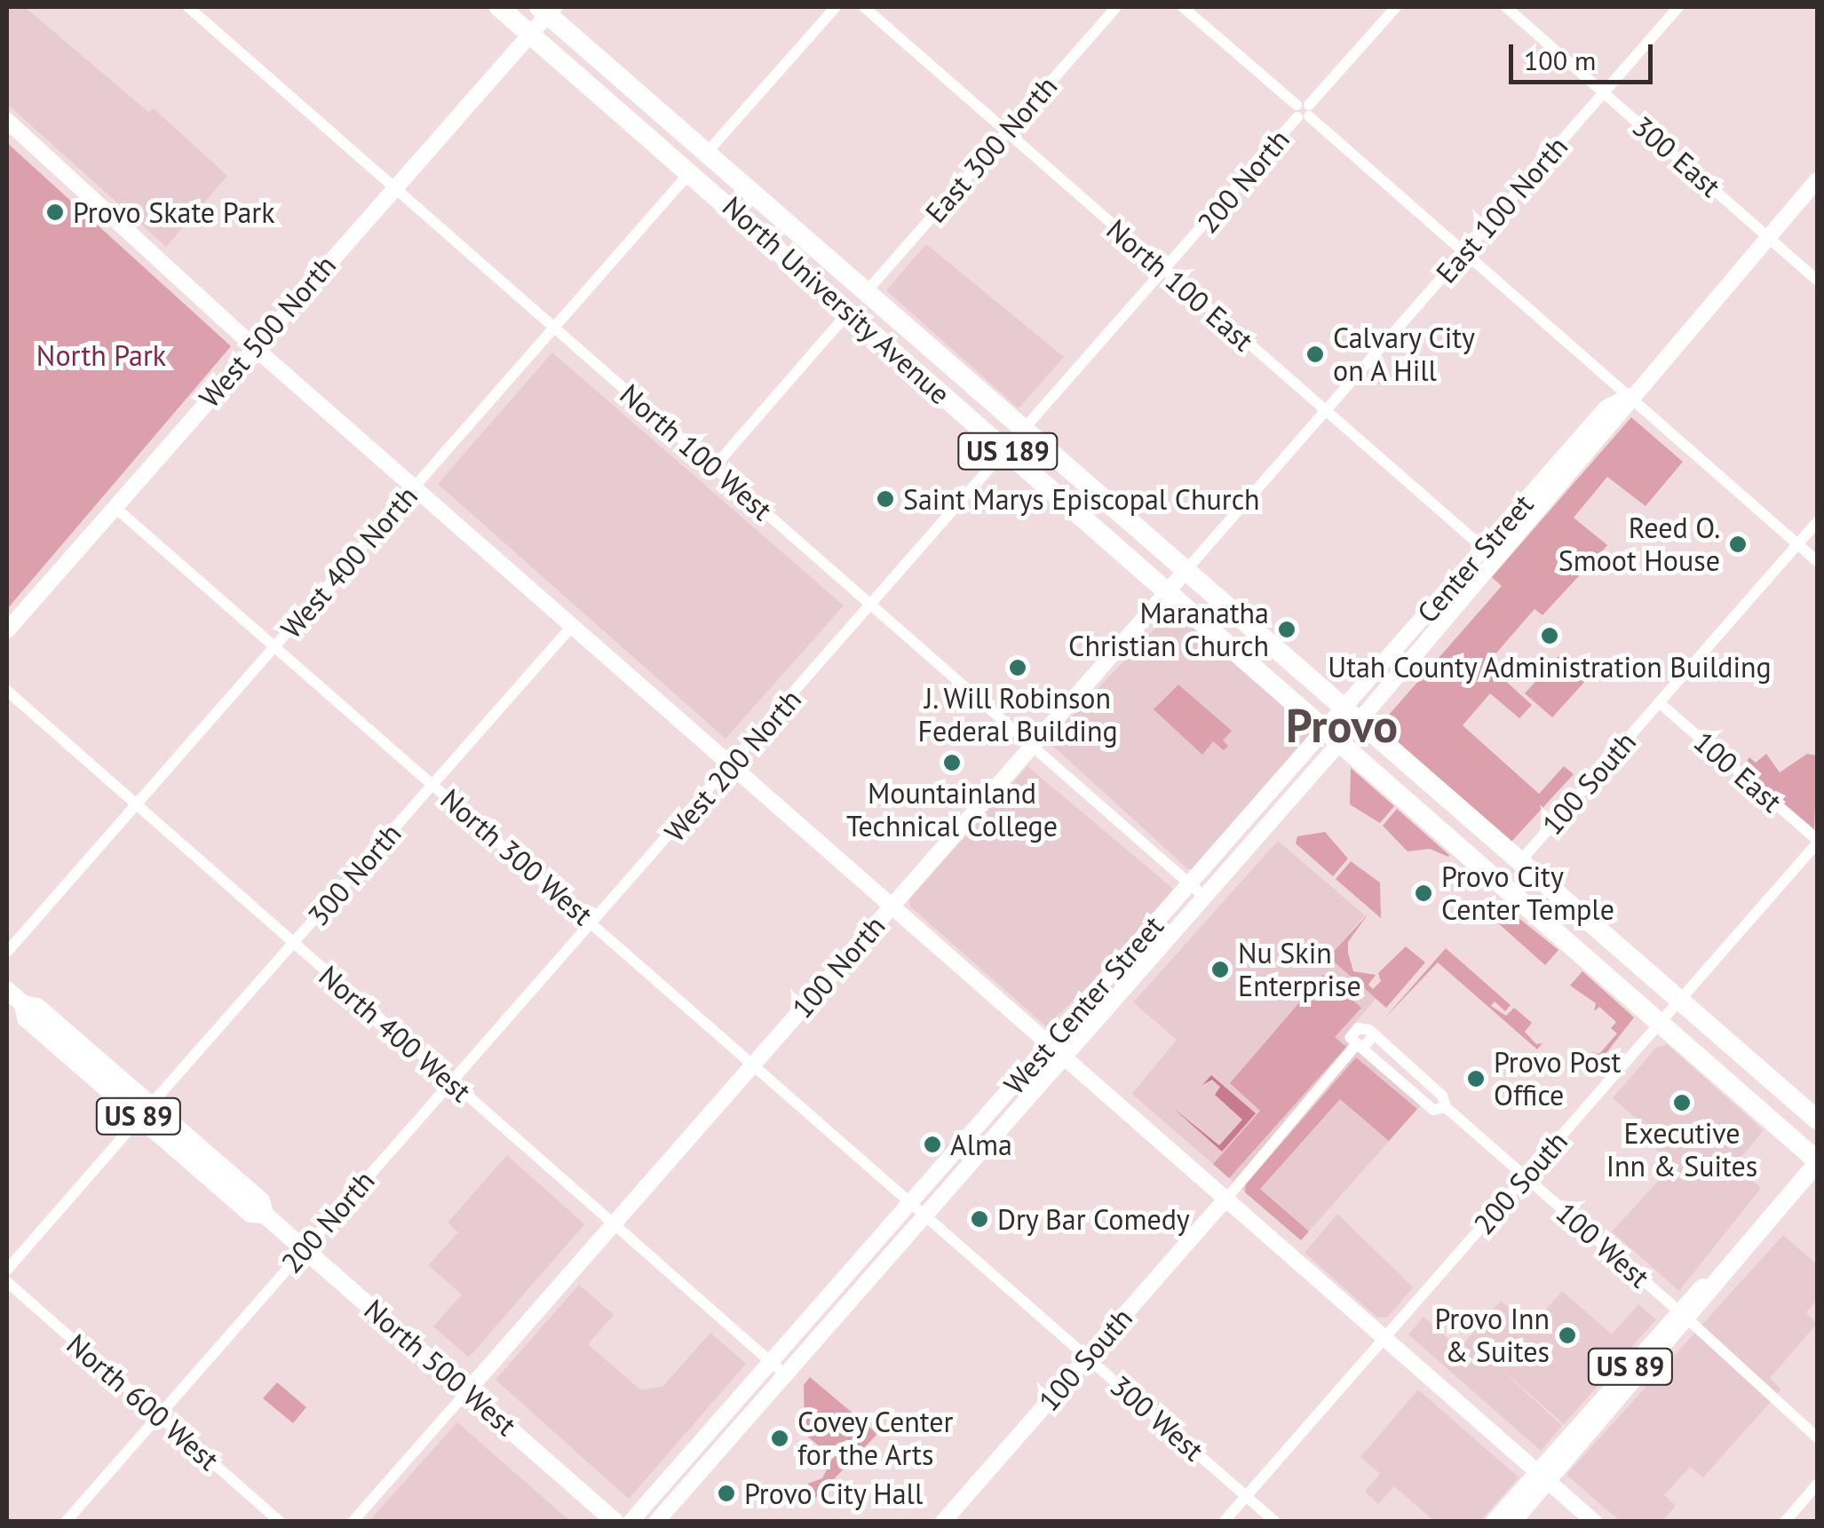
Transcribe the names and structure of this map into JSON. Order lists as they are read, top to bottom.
{
  "streets": {
    "highway": ["North University Avenue", "US 189"],
    "main road": [
      "West 500 North",
      "Center Street",
      "100 South",
      "100 North",
      "West Center Street",
      "US 89",
      "North 500 West"
    ],
    "street": [
      "East 300 North",
      "300 East",
      "200 North",
      "East 100 North",
      "North 100 East",
      "North 100 West",
      "West 400 North",
      "West 200 North",
      "100 East",
      "North 300 West",
      "300 North",
      "North 400 West",
      "200 South",
      "100 West",
      "North 600 West",
      "300 West"
    ]
  },
  "crossings": [
    ["East 300 North", "North 100 East"],
    ["East 300 North", "North University Avenue"],
    ["300 East", "East 100 North"],
    ["300 East", "Center Street"],
    ["200 North", "North 100 East"],
    ["200 North", "North University Avenue"],
    ["200 North", "North 100 West"],
    ["200 North", "West 200 North"],
    ["200 North", "North 300 West"],
    ["200 North", "North 400 West"],
    ["200 North", "North 500 West"],
    ["200 North", "North 600 West"],
    ["East 100 North", "North 100 East"],
    ["East 100 North", "100 North"],
    ["North 100 East", "Center Street"],
    ["North 100 East", "100 North"],
    ["North University Avenue", "West 500 North"],
    ["North University Avenue", "US 189"],
    ["North University Avenue", "Center Street"],
    ["North University Avenue", "West 400 North"],
    ["North University Avenue", "100 North"],
    ["North University Avenue", "West Center Street"],
    ["West 500 North", "North 100 West"],
    ["West 500 North", "North 300 West"],
    ["US 189", "Center Street"],
    ["US 189", "100 South"],
    ["US 189", "West Center Street"],
    ["US 189", "US 89"],
    ["US 189", "200 South"],
    ["North 100 West", "West 400 North"],
    ["North 100 West", "West 200 North"],
    ["North 100 West", "100 North"],
    ["North 100 West", "West Center Street"],
    ["Center Street", "West Center Street"],
    ["West 400 North", "North 300 West"],
    ["West 400 North", "North 400 West"],
    ["West 200 North", "North 300 West"],
    ["100 East", "100 South"],
    ["100 East", "200 South"],
    ["100 South", "300 West"],
    ["North 300 West", "300 North"],
    ["North 300 West", "100 North"],
    ["North 300 West", "West Center Street"],
    ["North 300 West", "300 West"],
    ["300 North", "North 400 West"],
    ["300 North", "North 500 West"],
    ["100 North", "North 400 West"],
    ["100 North", "North 500 West"],
    ["West Center Street", "North 400 West"],
    ["West Center Street", "300 West"],
    ["US 89", "100 West"],
    ["200 South", "100 West"],
    ["200 South", "300 West"]
  ],
  "districts": ["Provo"],
  "parks": ["North Park"],
  "places": [
    "Provo Skate Park",
    "Calvary City on A Hill",
    "Saint Marys Episcopal Church",
    "Reed O. Smoot House",
    "Maranatha Christian Church",
    "Utah County Administration Building",
    "J. Will Robinson Federal Building",
    "Mountainland Technical College",
    "Provo City Center Temple",
    "Nu Skin Enterprise",
    "Provo Post Office",
    "Executive Inn & Suites",
    "Alma",
    "Dry Bar Comedy",
    "Provo Inn & Suites",
    "Covey Center for the Arts",
    "Provo City Hall"
  ],
  "scale_bar": "100 m"
}
